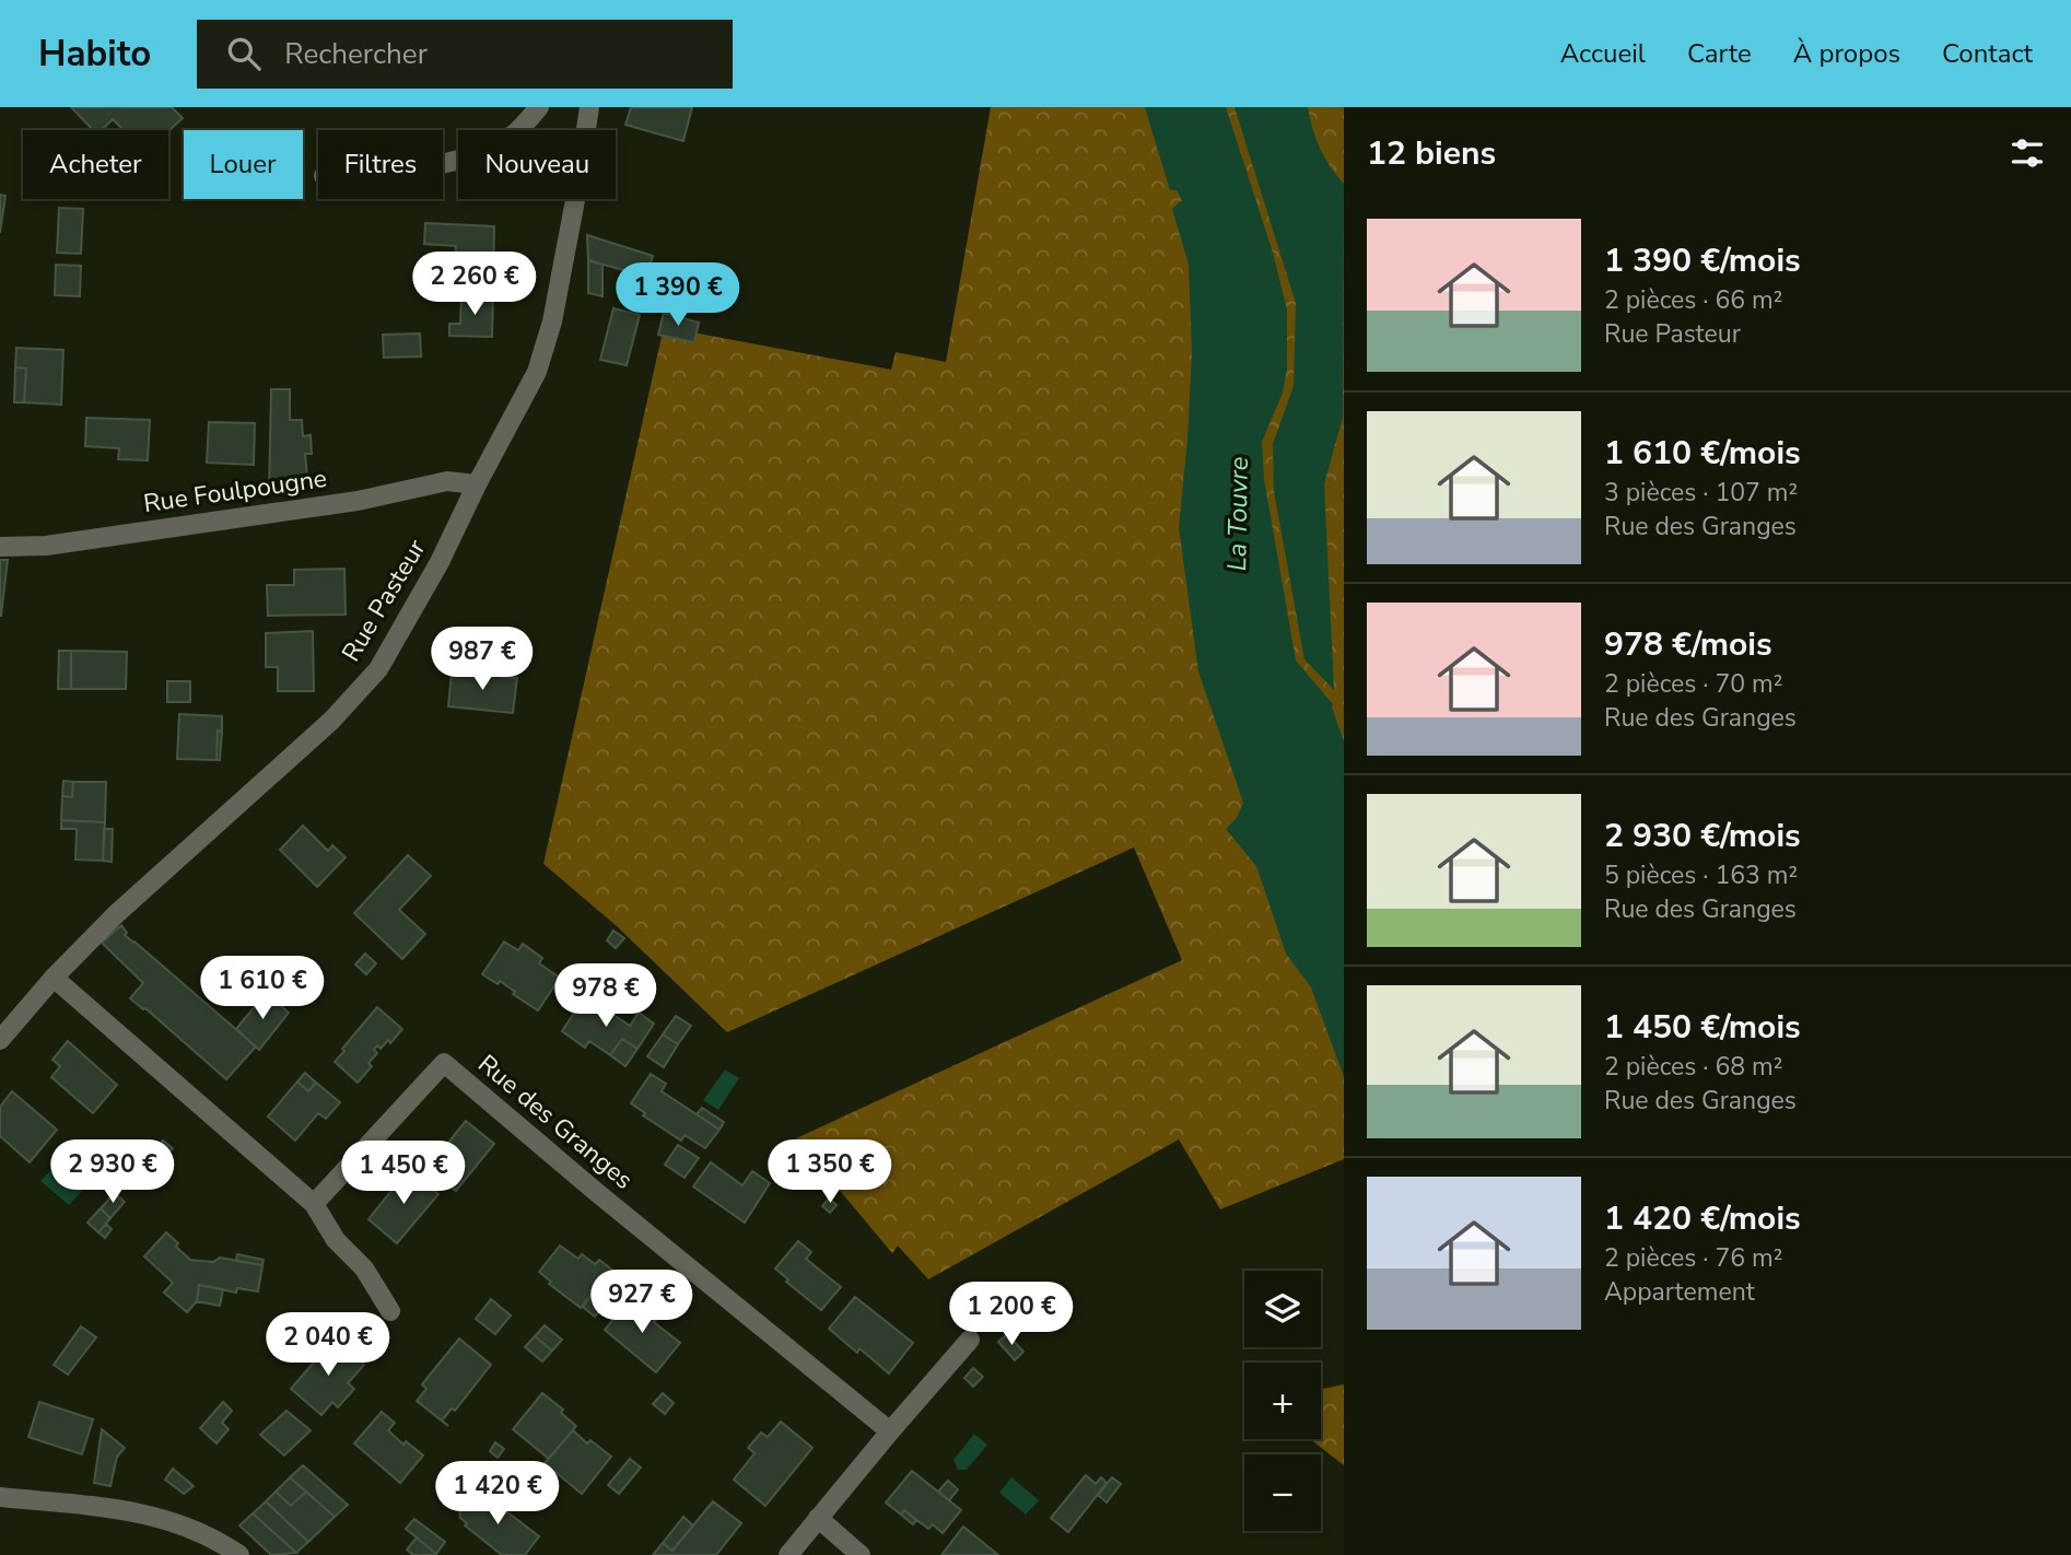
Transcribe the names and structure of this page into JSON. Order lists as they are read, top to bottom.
{
  "streets": {
    "street": ["Rue Foulpougne", "Rue Pasteur", "Rue des Granges"]
  },
  "crossings": [
    ["Rue Foulpougne", "Rue Pasteur"]
  ],
  "water": ["La Touvre"],
  "page": {
    "header": "Habito",
    "search": "Rechercher",
    "nav": [
      "Accueil",
      "Carte",
      "À propos",
      "Contact"
    ],
    "heading": "12 biens",
    "chip": [
      "Acheter",
      "Louer",
      "Filtres",
      "Nouveau"
    ],
    "list": [
      {
        "name": "1 390 €/mois",
        "note": "2 pièces · 66 m² · Rue Pasteur"
      },
      {
        "name": "1 610 €/mois",
        "note": "3 pièces · 107 m² · Rue des Granges"
      },
      {
        "name": "978 €/mois",
        "note": "2 pièces · 70 m² · Rue des Granges"
      },
      {
        "name": "2 930 €/mois",
        "note": "5 pièces · 163 m² · Rue des Granges"
      },
      {
        "name": "1 450 €/mois",
        "note": "2 pièces · 68 m² · Rue des Granges"
      },
      {
        "name": "1 420 €/mois",
        "note": "2 pièces · 76 m² · Appartement"
      }
    ],
    "price": [
      "2 260 €",
      "1 390 €",
      "987 €",
      "1 610 €",
      "978 €",
      "2 930 €",
      "1 350 €",
      "1 450 €",
      "927 €",
      "1 200 €",
      "2 040 €",
      "1 420 €"
    ],
    "map_buttons": ["+", "−"]
  }
}
